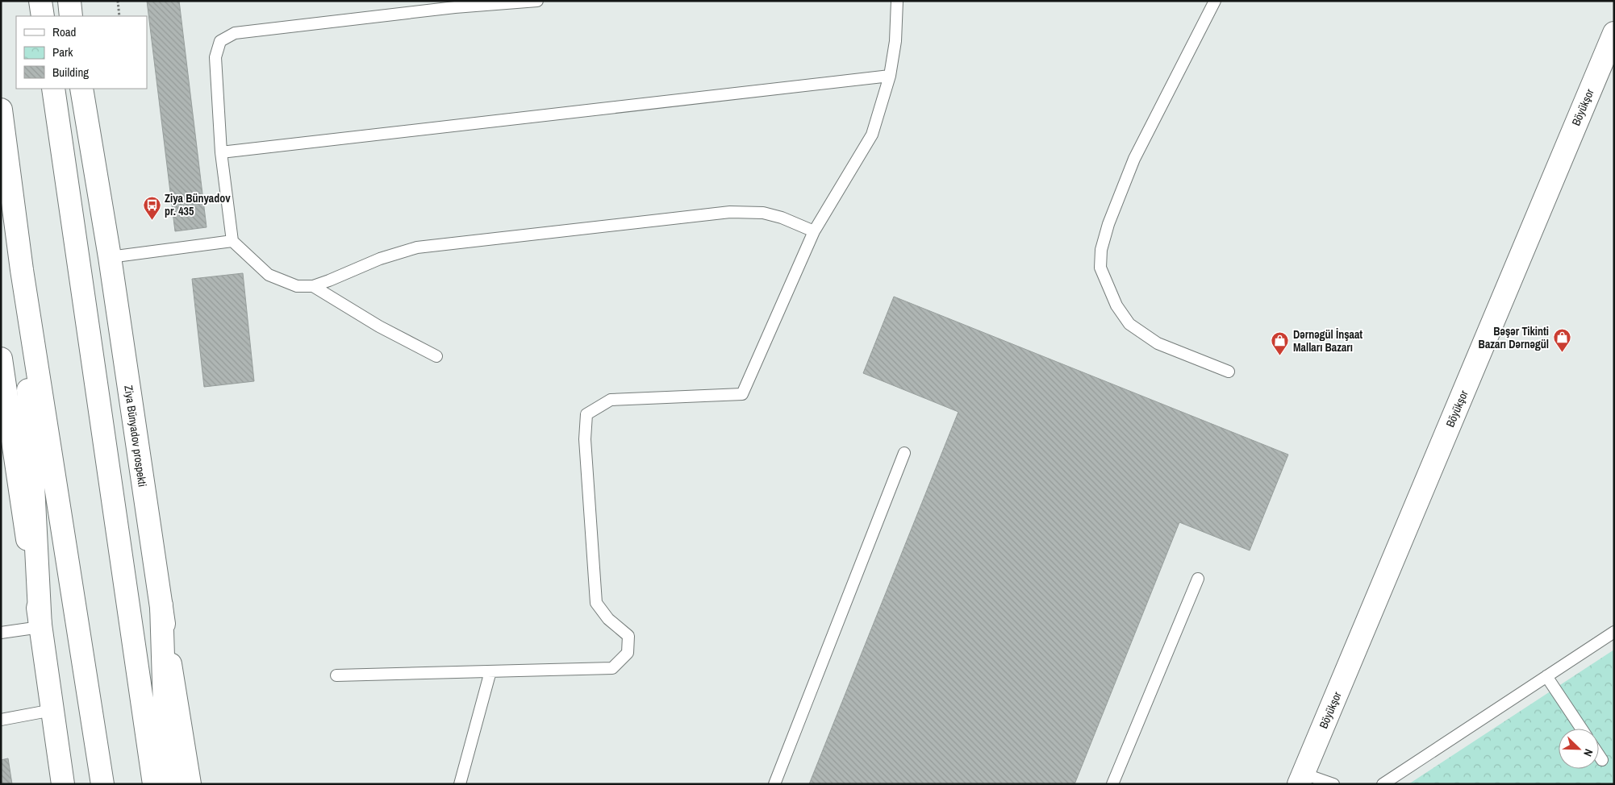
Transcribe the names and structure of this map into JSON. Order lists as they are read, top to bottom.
{
  "streets": {
    "main road": ["Böyükşor", "Ziya Bünyadov prospekti"]
  },
  "places": {
    "bus stop": ["Ziya Bünyadov pr. 435"],
    "shop": ["Bəşər Tikinti Bazarı Dərnəgül", "Dərnəgül İnşaat Malları Bazarı"]
  },
  "legend": ["Road", "Park", "Building"],
  "north": "bottom right"
}
